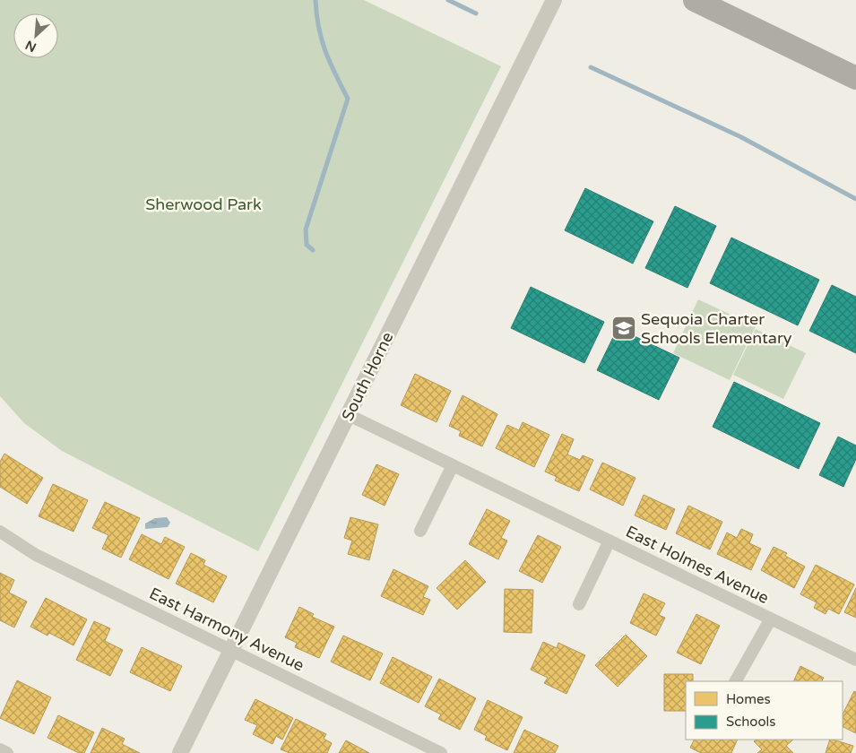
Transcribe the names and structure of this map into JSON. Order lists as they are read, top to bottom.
{
  "streets": {
    "street": ["South Horne", "East Holmes Avenue", "East Harmony Avenue"]
  },
  "crossings": [
    ["South Horne", "East Holmes Avenue"],
    ["South Horne", "East Harmony Avenue"]
  ],
  "parks": ["Sherwood Park"],
  "places": {
    "school or university": ["Sequoia Charter Schools Elementary"]
  },
  "legend": ["Homes", "Schools"],
  "north": "bottom left"
}
